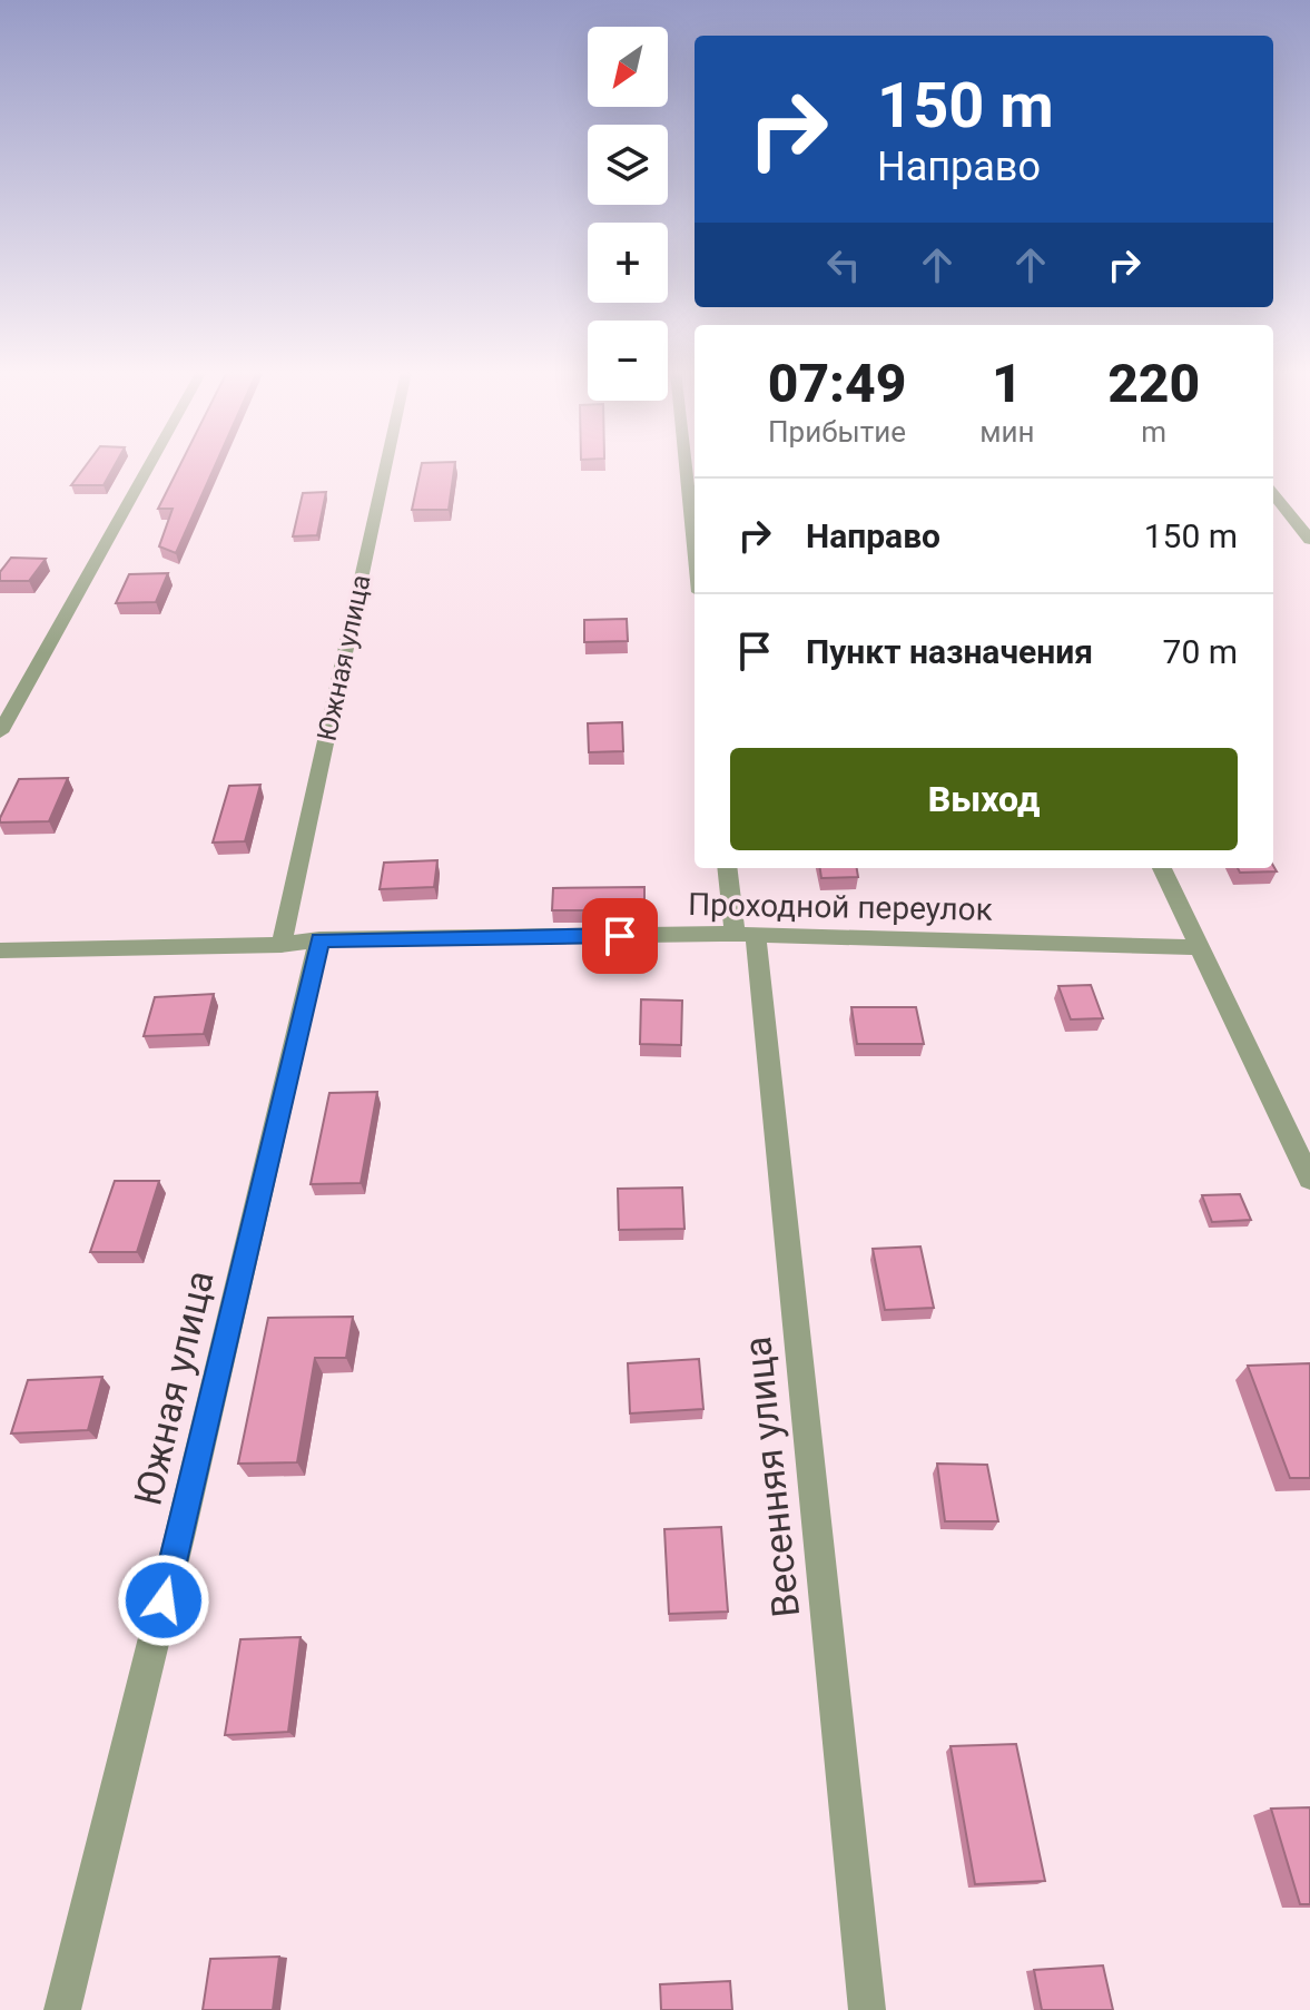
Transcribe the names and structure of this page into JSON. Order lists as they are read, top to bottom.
{
  "streets": {
    "street": ["Южная улица", "Проходной переулок", "Весенняя улица"]
  },
  "crossings": [
    ["Южная улица", "Проходной переулок"],
    ["Проходной переулок", "Весенняя улица"]
  ],
  "north": "bottom left",
  "page": {
    "map_buttons": ["+", "−"],
    "turn": ["150 m", "Направо"],
    "eta": [
      "07:49",
      "Прибытие",
      "1",
      "мин",
      "220",
      "m"
    ],
    "list": [
      {
        "name": "Направо",
        "value": "150 m"
      },
      {
        "name": "Пункт назначения",
        "value": "70 m"
      }
    ],
    "buttons": "Выход"
  }
}
